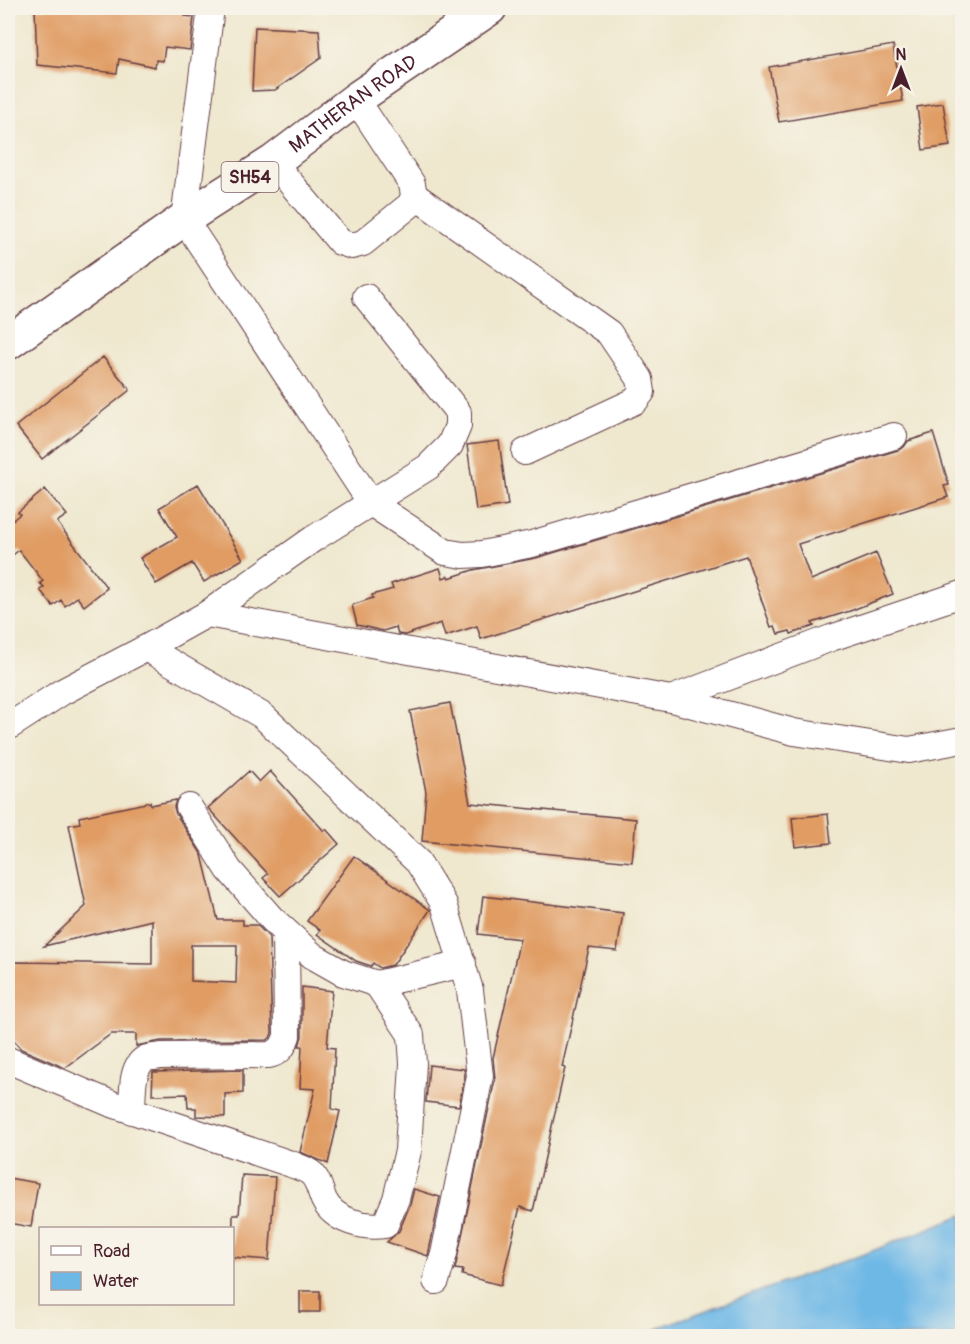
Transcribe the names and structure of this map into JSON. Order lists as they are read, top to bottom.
{
  "streets": {
    "main road": ["MATHERAN ROAD", "SH54"]
  },
  "legend": ["Road", "Water"],
  "north": "top"
}
